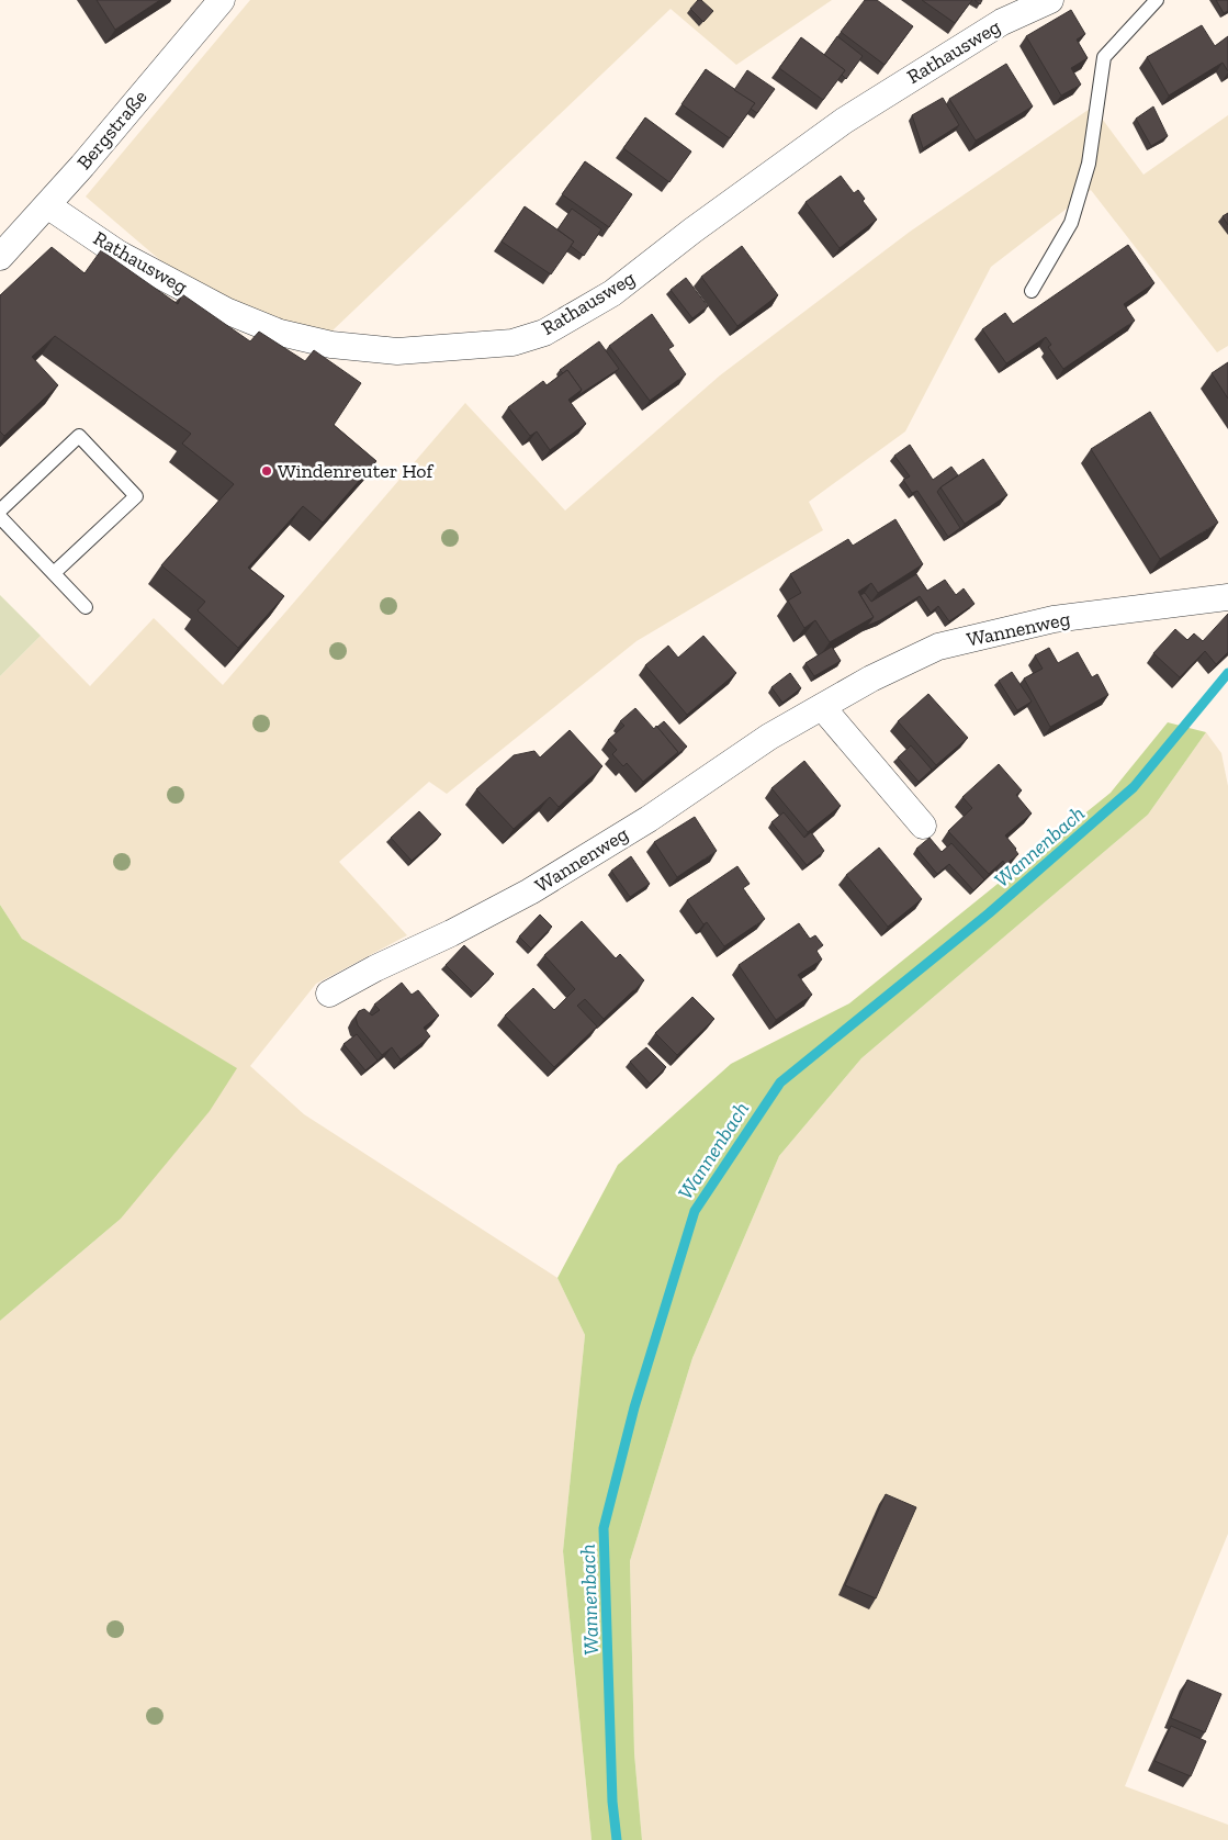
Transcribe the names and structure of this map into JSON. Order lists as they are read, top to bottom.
{
  "streets": {
    "street": ["Rathausweg", "Bergstraße", "Wannenweg"]
  },
  "crossings": [
    ["Rathausweg", "Bergstraße"]
  ],
  "water": ["Wannenbach"],
  "places": ["Windenreuter Hof"]
}
